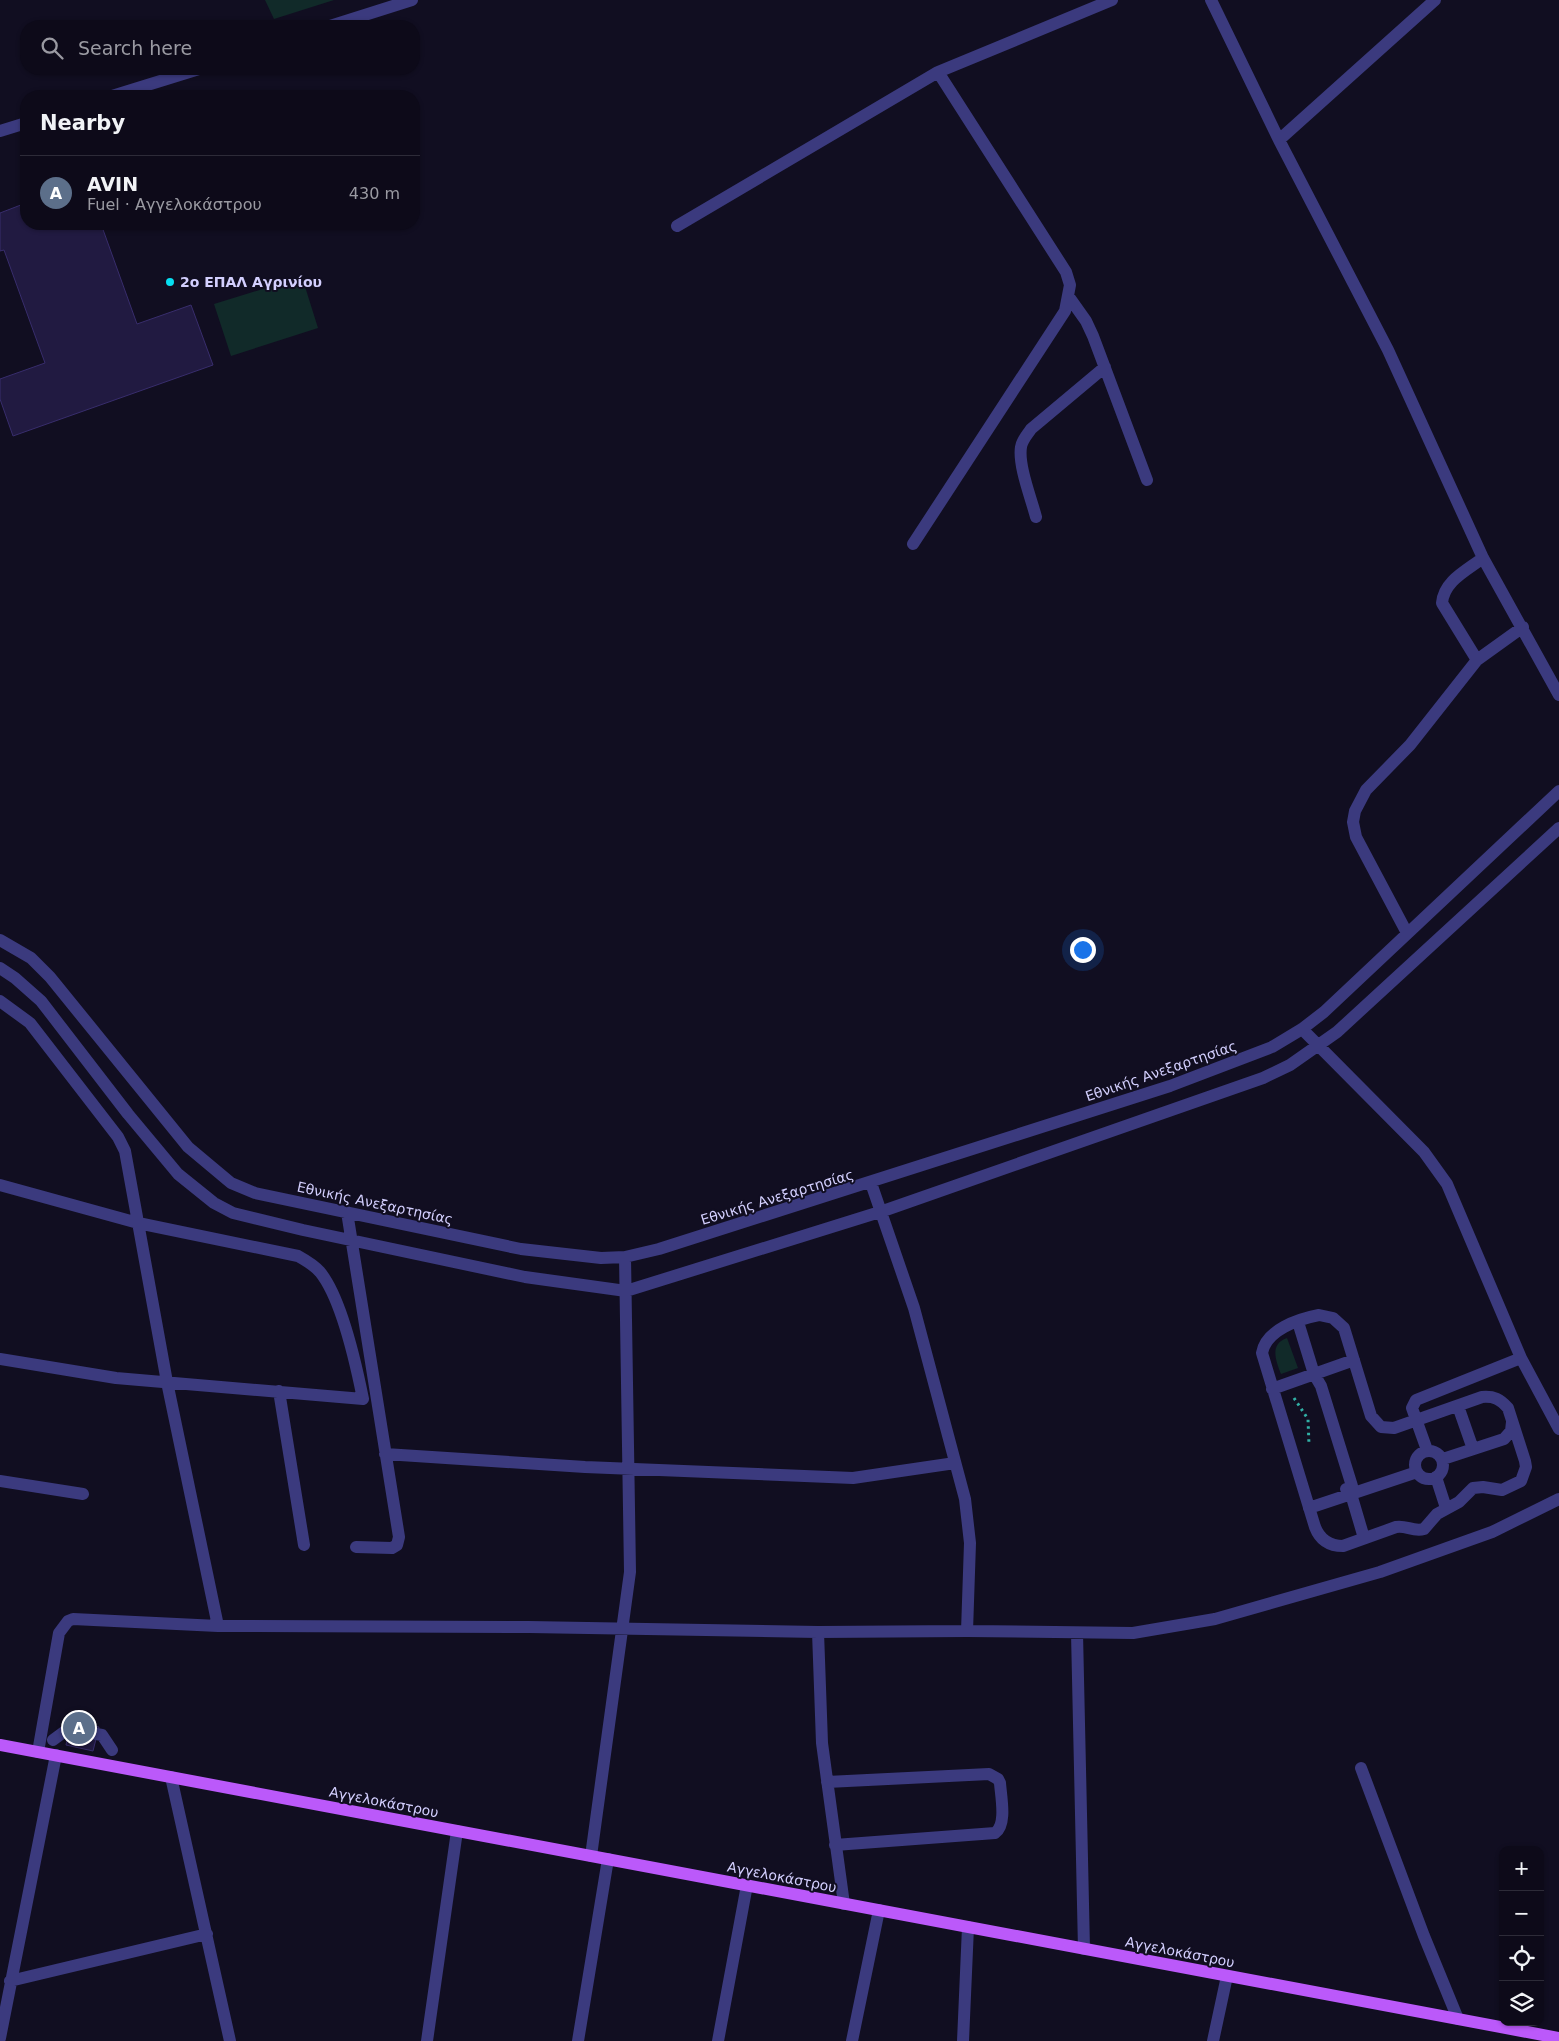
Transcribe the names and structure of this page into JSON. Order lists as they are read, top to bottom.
{
  "streets": {
    "main road": ["Αγγελοκάστρου"],
    "street": ["Εθνικής Ανεξαρτησίας"]
  },
  "places": ["2ο ΕΠΑΛ Αγρινίου"],
  "page": {
    "search": "Search here",
    "heading": "Nearby",
    "list": [
      {
        "mark": "A",
        "name": "AVIN",
        "note": "Fuel · Αγγελοκάστρου",
        "value": "430 m"
      }
    ],
    "pins": "A",
    "map_buttons": ["+", "−"]
  }
}
